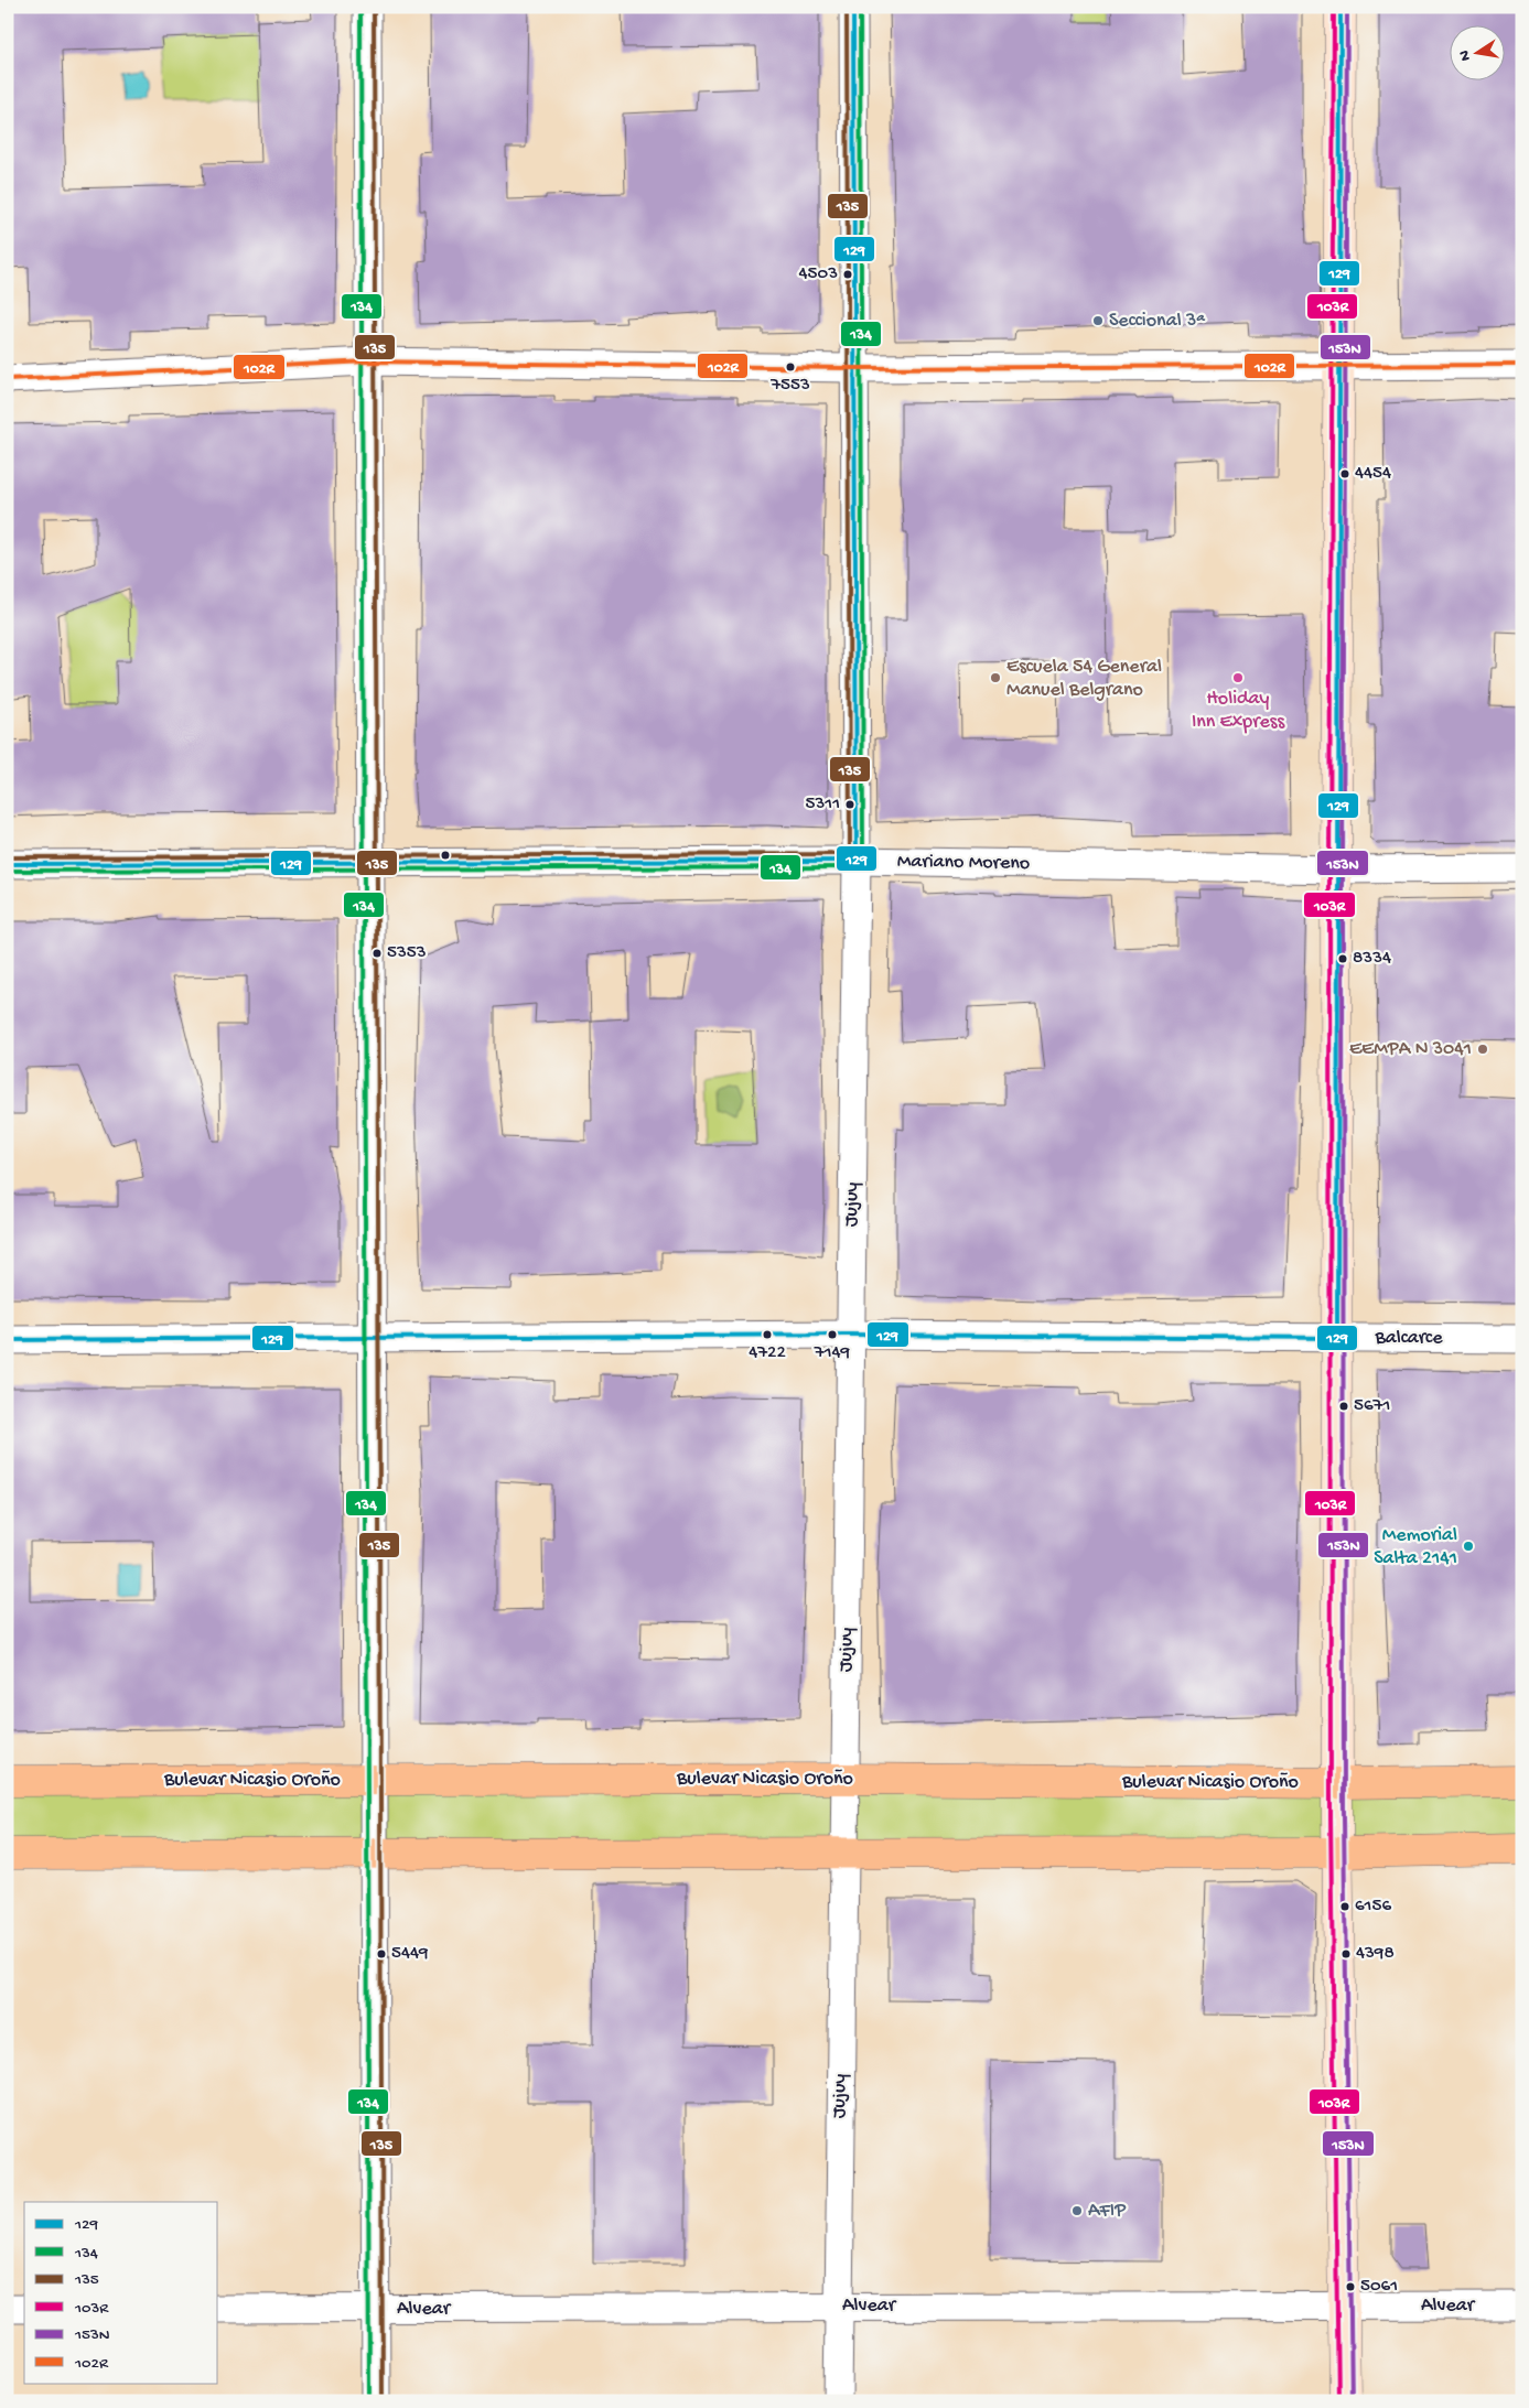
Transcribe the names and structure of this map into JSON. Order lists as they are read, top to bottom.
{
  "streets": {
    "main road": ["Bulevar Nicasio Oroño"],
    "street": [
      "Mariano Moreno",
      "Jujuy",
      "Balcarce",
      "Alvear"
    ]
  },
  "crossings": [
    ["Mariano Moreno", "Jujuy"],
    ["Jujuy", "Balcarce"],
    ["Jujuy", "Bulevar Nicasio Oroño"],
    ["Jujuy", "Alvear"]
  ],
  "places": [
    "4503",
    "Seccional 3ª",
    "7553",
    "4454",
    "Escuela 54 General Manuel Belgrano",
    "Holiday Inn Express",
    "5311",
    "5353",
    "8334",
    "EEMPA N 3041",
    "4722",
    "7149",
    "5671",
    "Memorial Salta 2141",
    "6156",
    "5449",
    "4398",
    "AFIP",
    "5061"
  ],
  "lines": [
    "transit line 129",
    "transit line 134",
    "transit line 135",
    "transit line 103R",
    "transit line 153N",
    "transit line 102R"
  ],
  "legend": [
    "129",
    "134",
    "135",
    "103R",
    "153N",
    "102R"
  ],
  "north": "left"
}
